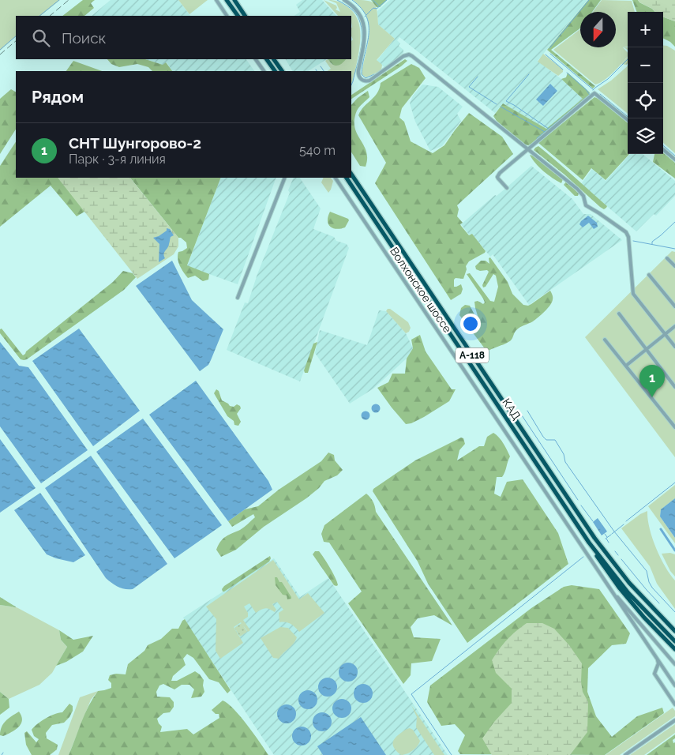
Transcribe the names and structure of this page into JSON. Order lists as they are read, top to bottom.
{
  "streets": {
    "highway": ["А-118", "КАД"],
    "street": ["Волхонское шоссе"]
  },
  "north": "bottom",
  "page": {
    "map_buttons": ["+", "−"],
    "search": "Поиск",
    "heading": "Рядом",
    "list": [
      {
        "mark": "1",
        "name": "СНТ Шунгорово-2",
        "note": "Парк · 3-я линия",
        "value": "540 m"
      }
    ],
    "pins": "1"
  }
}
